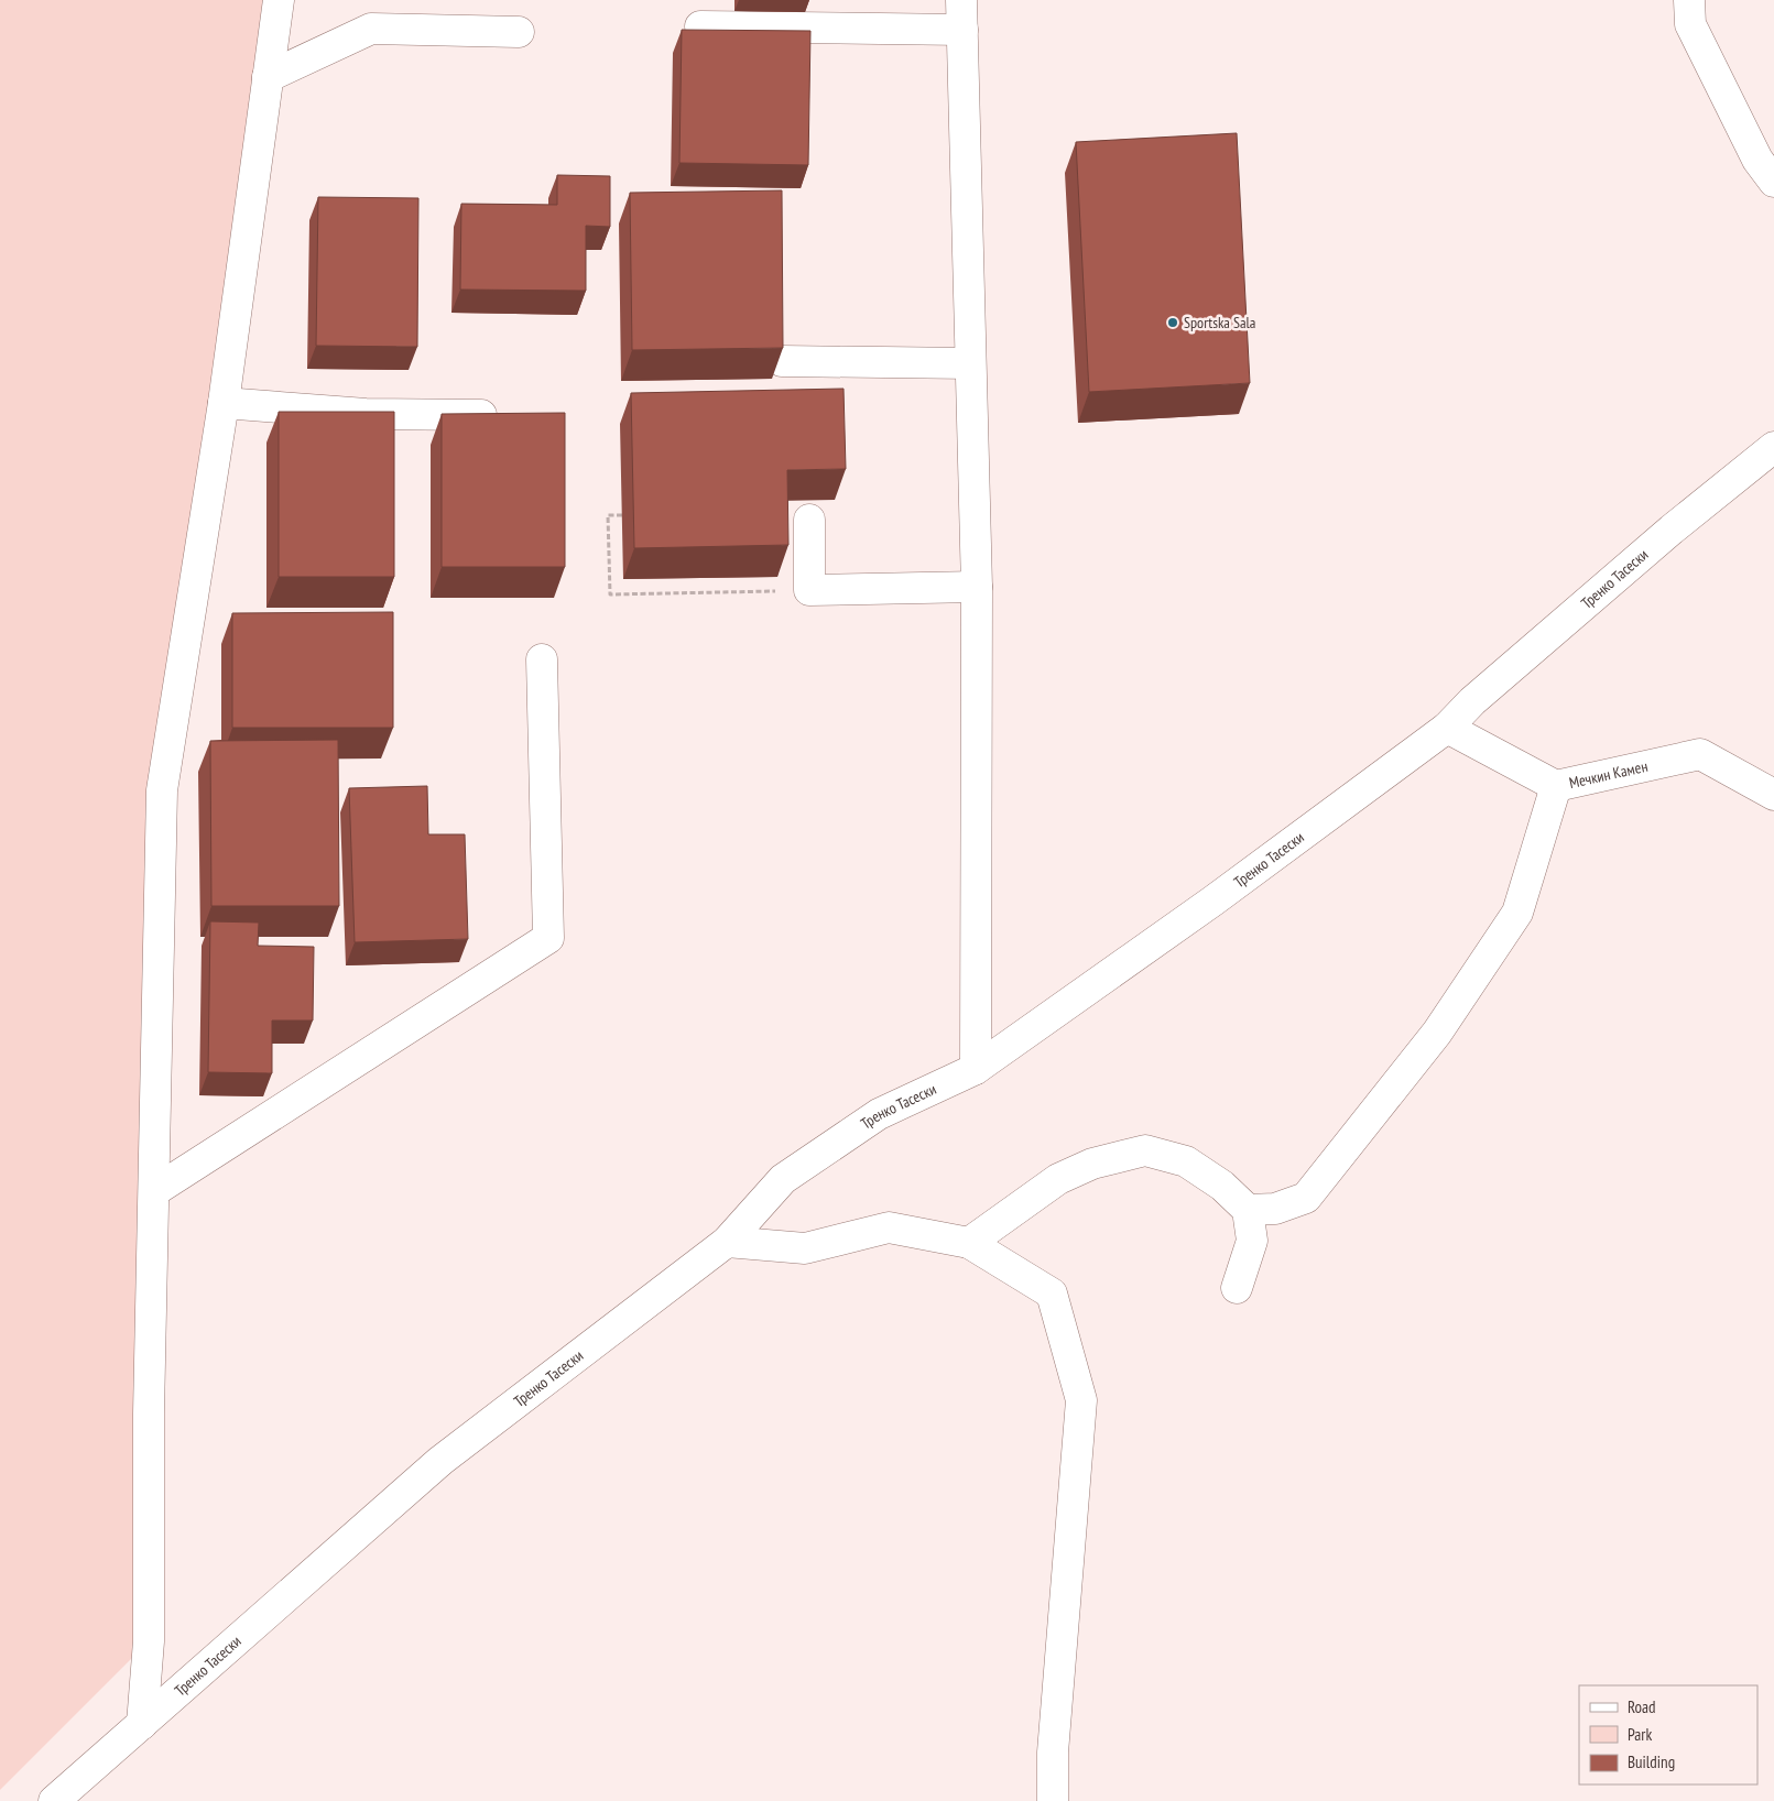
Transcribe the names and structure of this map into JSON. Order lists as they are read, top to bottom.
{
  "streets": {
    "street": ["Тренко Тасески", "Мечкин Камен"]
  },
  "crossings": [
    ["Тренко Тасески", "Мечкин Камен"]
  ],
  "places": ["Sportska Sala"],
  "legend": ["Road", "Park", "Building"]
}
